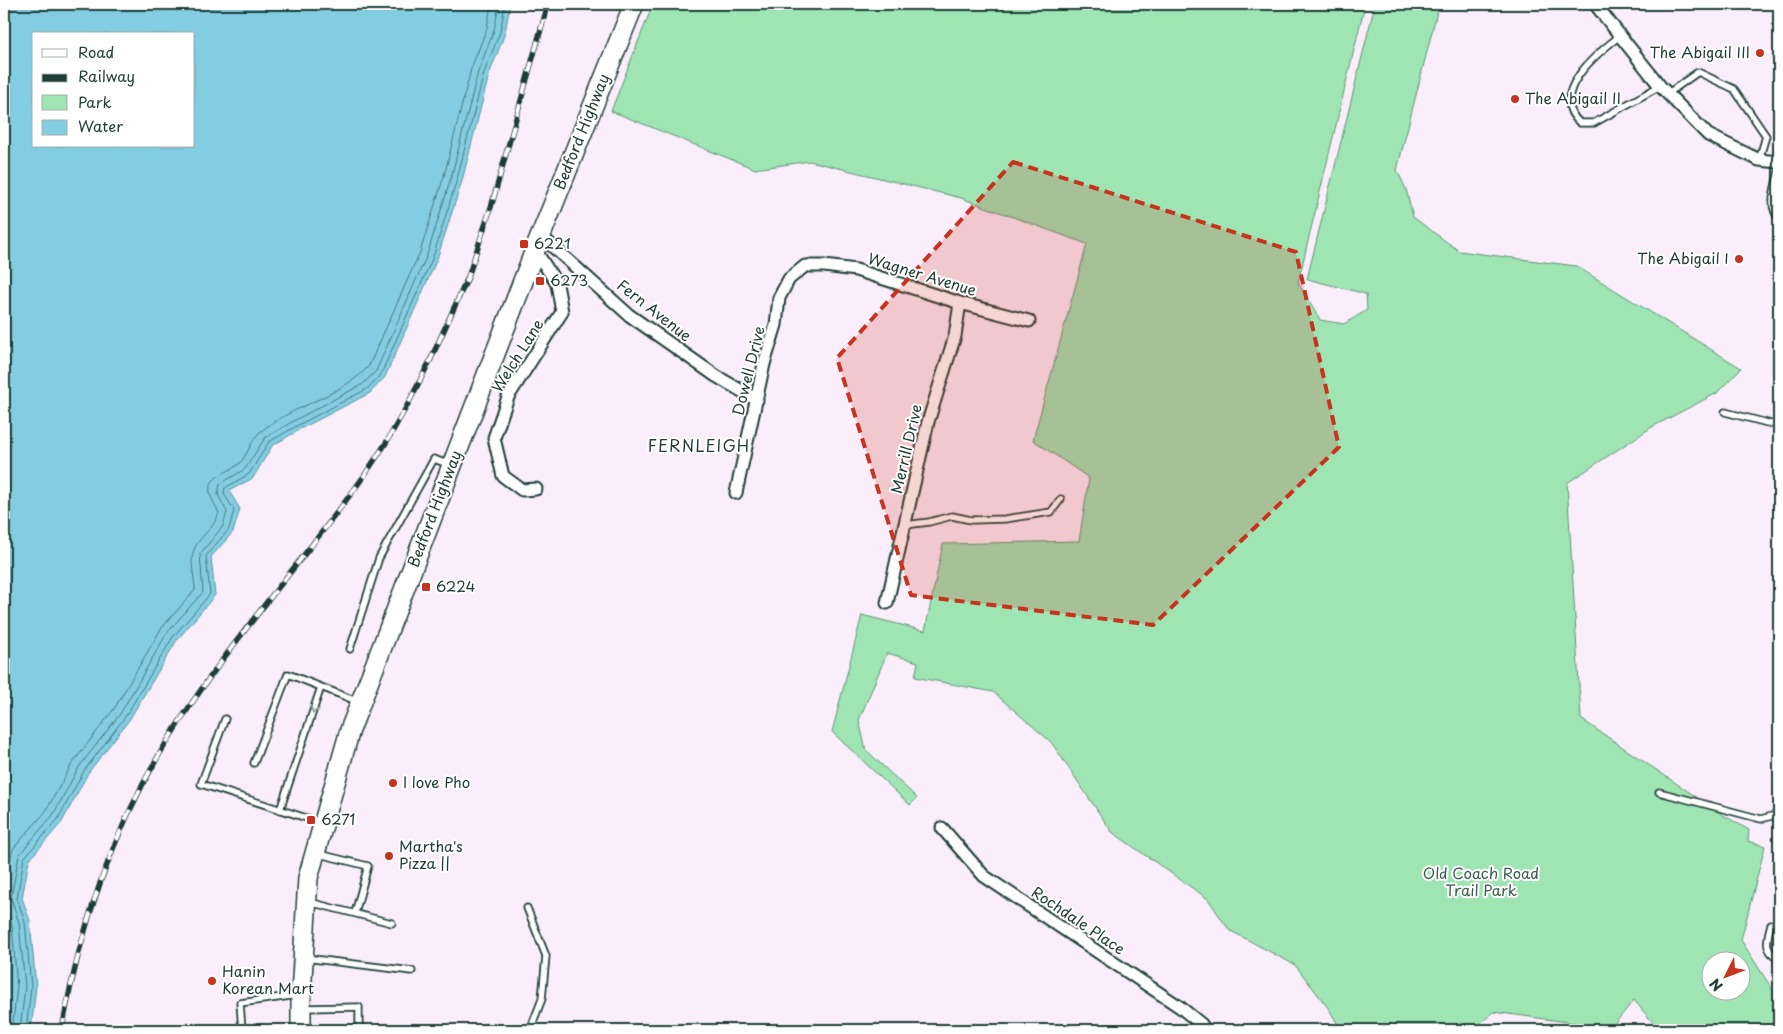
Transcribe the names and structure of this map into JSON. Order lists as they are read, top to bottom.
{
  "streets": {
    "main road": ["Bedford Highway"],
    "street": [
      "Wagner Avenue",
      "Fern Avenue",
      "Welch Lane",
      "Dowell Drive",
      "Merrill Drive",
      "Rochdale Place"
    ]
  },
  "crossings": [
    ["Bedford Highway", "Fern Avenue"],
    ["Bedford Highway", "Welch Lane"],
    ["Wagner Avenue", "Dowell Drive"],
    ["Wagner Avenue", "Merrill Drive"],
    ["Fern Avenue", "Welch Lane"],
    ["Fern Avenue", "Dowell Drive"]
  ],
  "districts": ["FERNLEIGH"],
  "parks": ["Old Coach Road Trail Park"],
  "places": {
    "other": [
      "The Abigail III",
      "The Abigail II",
      "The Abigail I",
      "I love Pho",
      "Martha's Pizza ||",
      "Hanin Korean Mart"
    ],
    "transit": [
      "6221",
      "6273",
      "6224",
      "6271"
    ]
  },
  "legend": [
    "Road",
    "Railway",
    "Park",
    "Water"
  ],
  "north": "bottom left"
}
